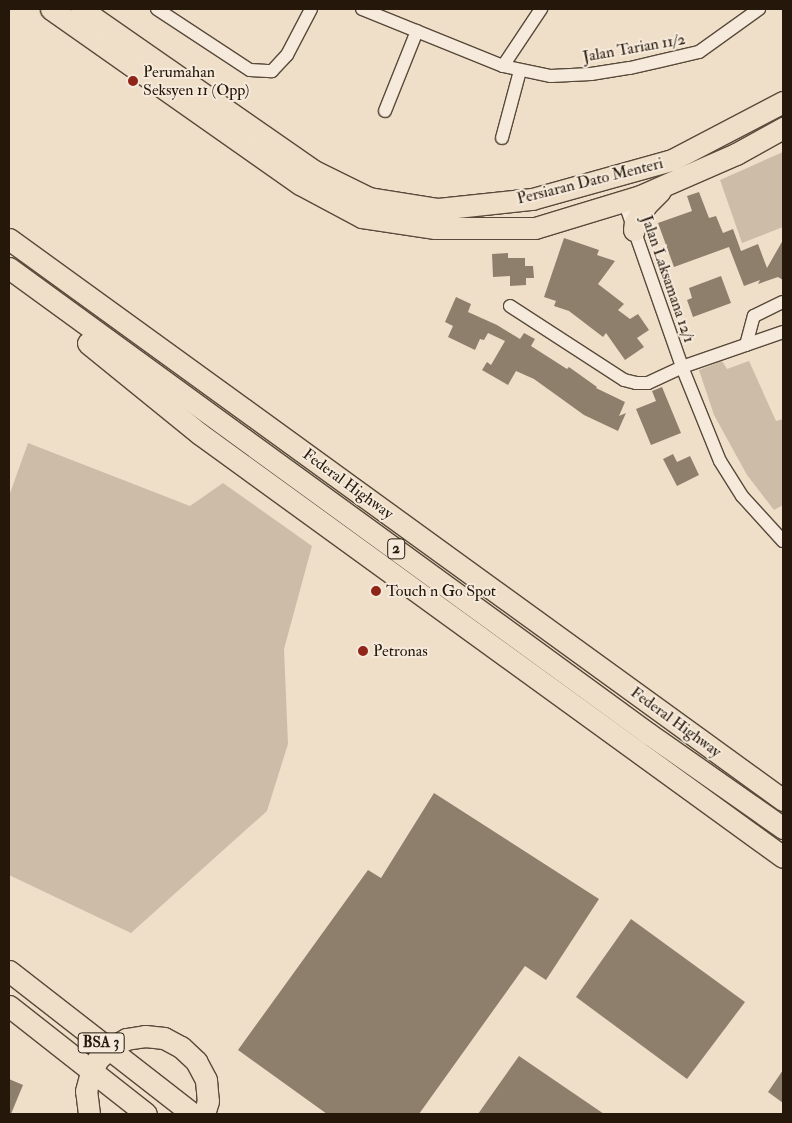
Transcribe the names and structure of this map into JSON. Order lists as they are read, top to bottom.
{
  "streets": {
    "main road": [
      "Persiaran Dato Menteri",
      "Federal Highway",
      "2",
      "BSA 3"
    ],
    "street": ["Jalan Tarian 11/2", "Jalan Laksamana 12/1"]
  },
  "crossings": [
    ["Persiaran Dato Menteri", "Jalan Laksamana 12/1"]
  ],
  "places": ["Perumahan Seksyen 11 (Opp)", "Touch n Go Spot", "Petronas"]
}
